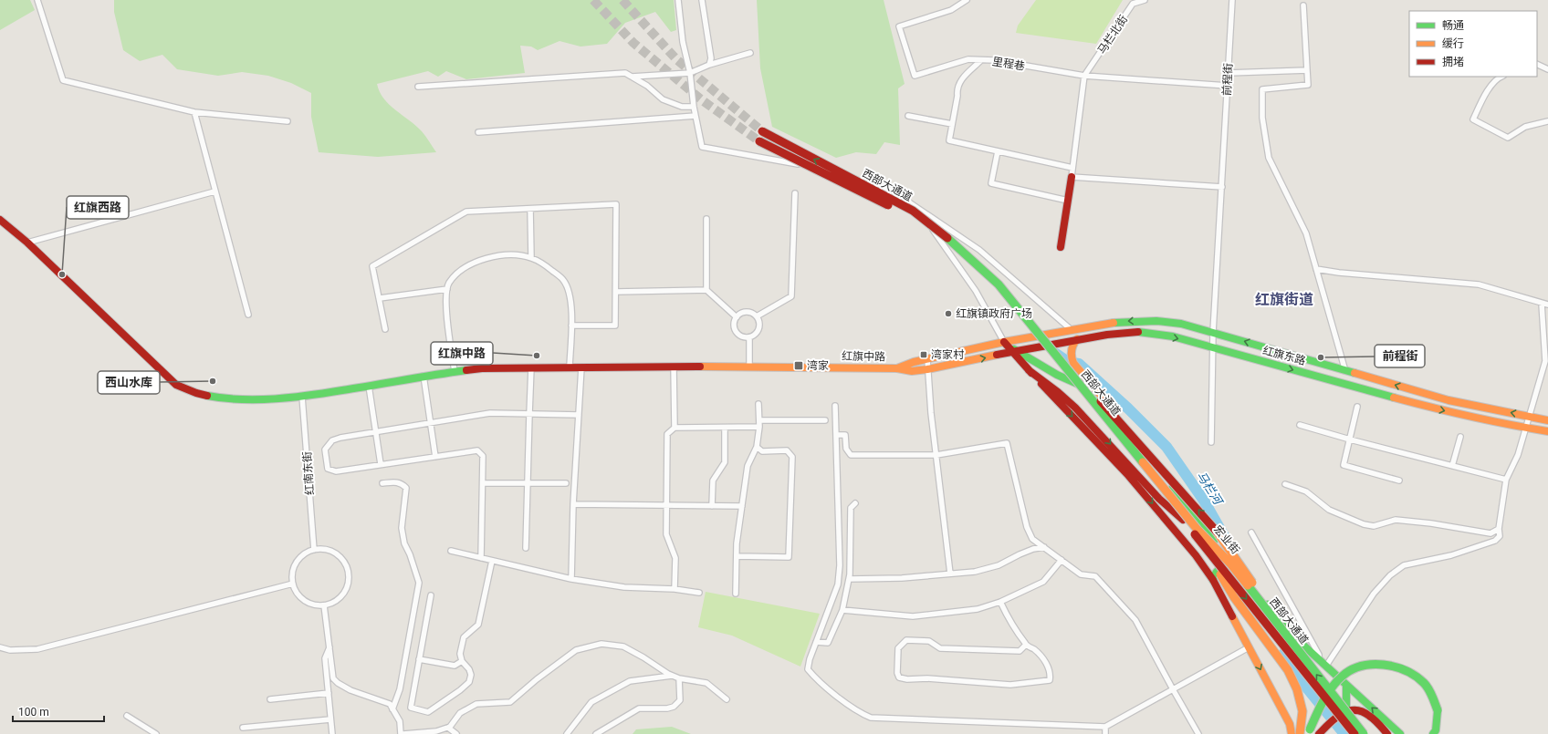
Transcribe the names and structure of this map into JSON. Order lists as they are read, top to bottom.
{
  "streets": {
    "main road": [
      "西部大通道",
      "红旗东路",
      "红旗中路",
      "宏业街"
    ],
    "street": [
      "马栏北街",
      "里程巷",
      "前程街",
      "红南东街"
    ]
  },
  "crossings": [
    ["马栏北街", "里程巷"],
    ["里程巷", "前程街"],
    ["前程街", "红旗东路"],
    ["红旗东路", "红旗中路"],
    ["红旗东路", "宏业街"],
    ["红旗中路", "红南东街"]
  ],
  "districts": ["红旗街道"],
  "water": ["马栏河"],
  "places": {
    "other": [
      "红旗西路",
      "红旗镇政府广场",
      "红旗中路",
      "前程街",
      "西山水库"
    ],
    "transit": ["湾家村", "湾家"]
  },
  "legend": ["畅通", "缓行", "拥堵"],
  "scale_bar": "100 m"
}
